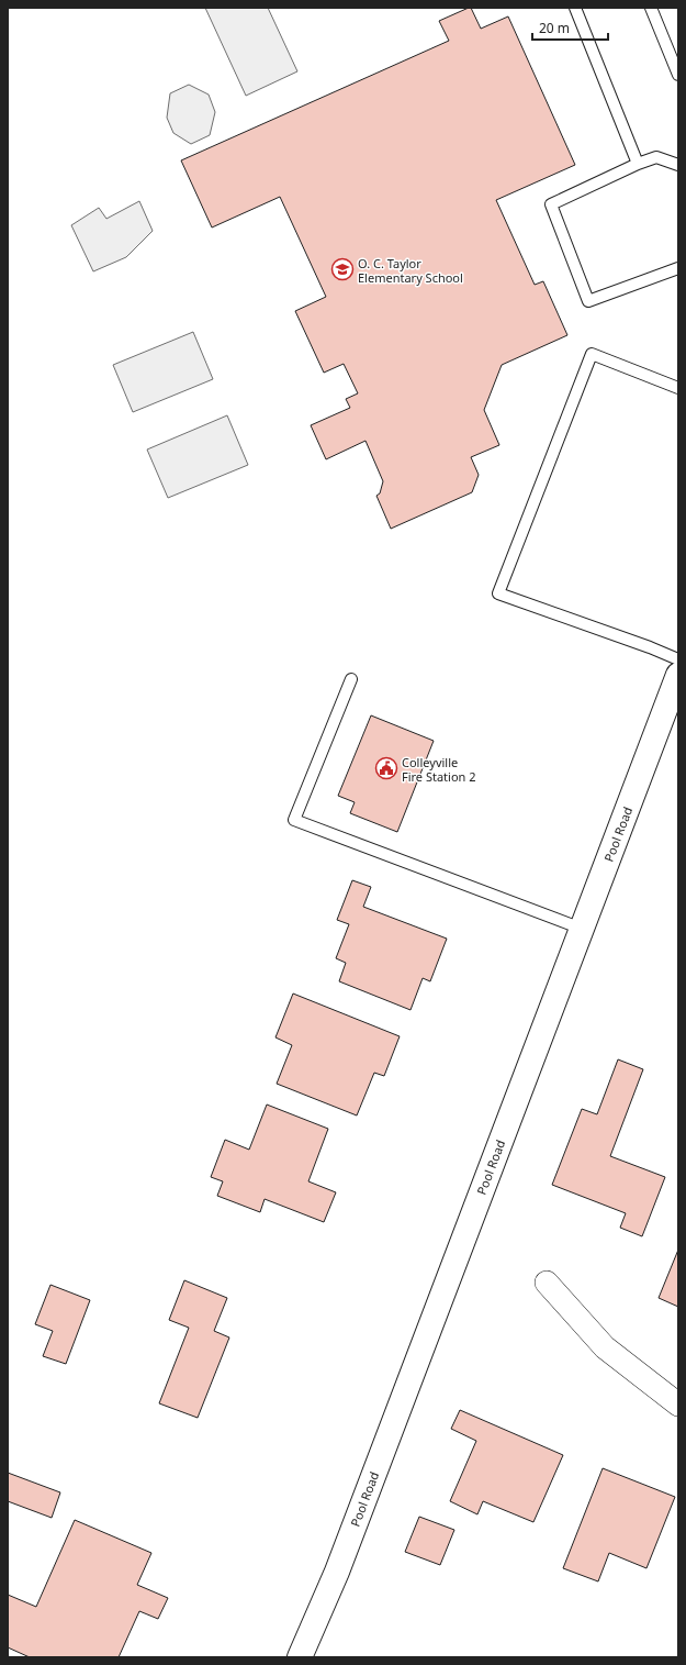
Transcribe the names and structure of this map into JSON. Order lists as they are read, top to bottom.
{
  "streets": {
    "main road": ["Pool Road"]
  },
  "places": {
    "school or university": ["O. C. Taylor Elementary School"],
    "public building": ["Colleyville Fire Station 2"]
  },
  "scale_bar": "20 m"
}
